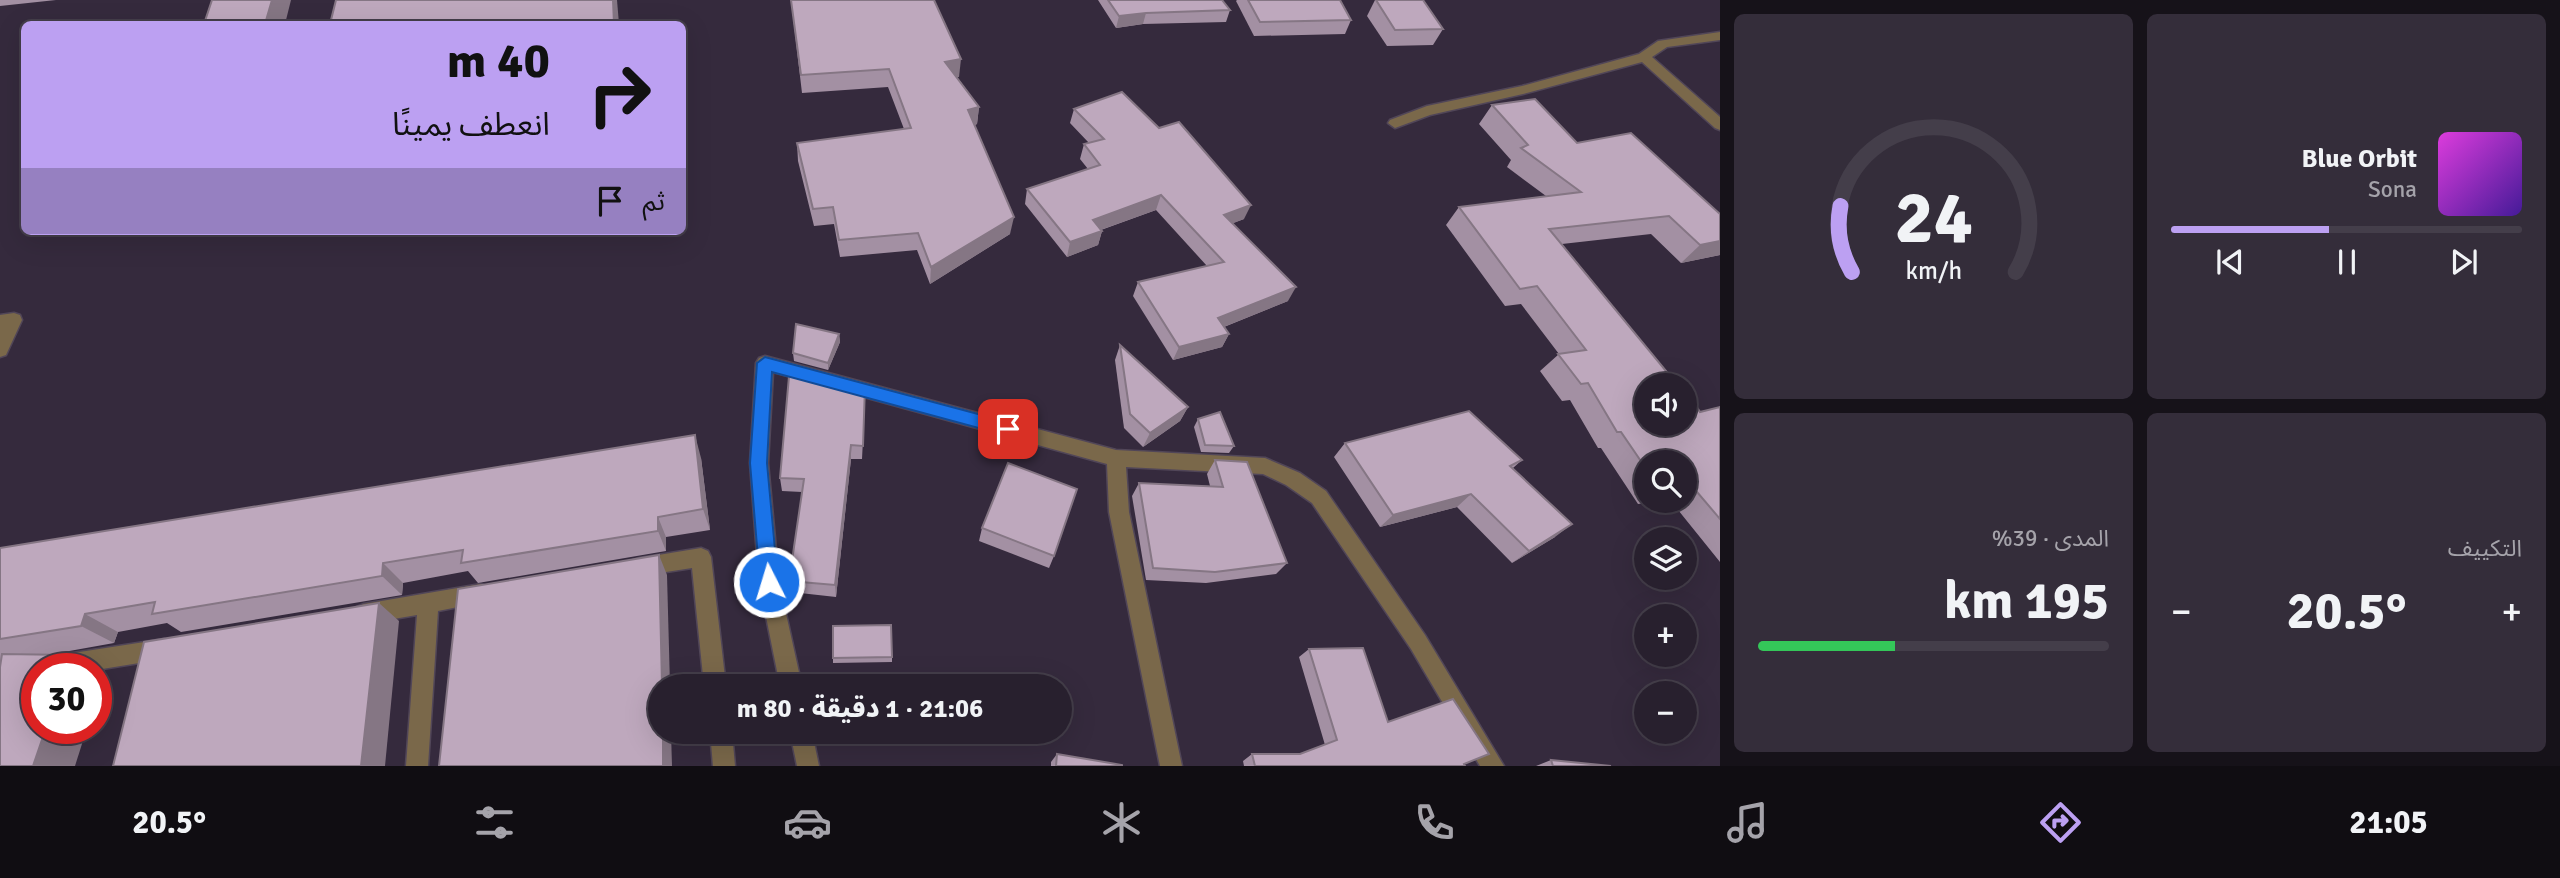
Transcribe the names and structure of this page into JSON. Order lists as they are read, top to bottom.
{
  "page": {
    "turn": ["40 m", "انعطف يمينًا"],
    "song": ["Blue Orbit", "Sona"],
    "then": "ثم",
    "map_buttons": ["+", "−"],
    "tile": [
      "التكييف",
      ["المدى · 39%", "195 km"]
    ],
    "heat": ["−", "20.5°", "+"],
    "limit": "30",
    "trip": "21:06 · 1 دقيقة · 80 m",
    "tabs": ["21:05", "20.5°"],
    "gauge": ["24", "km/h"]
  }
}
